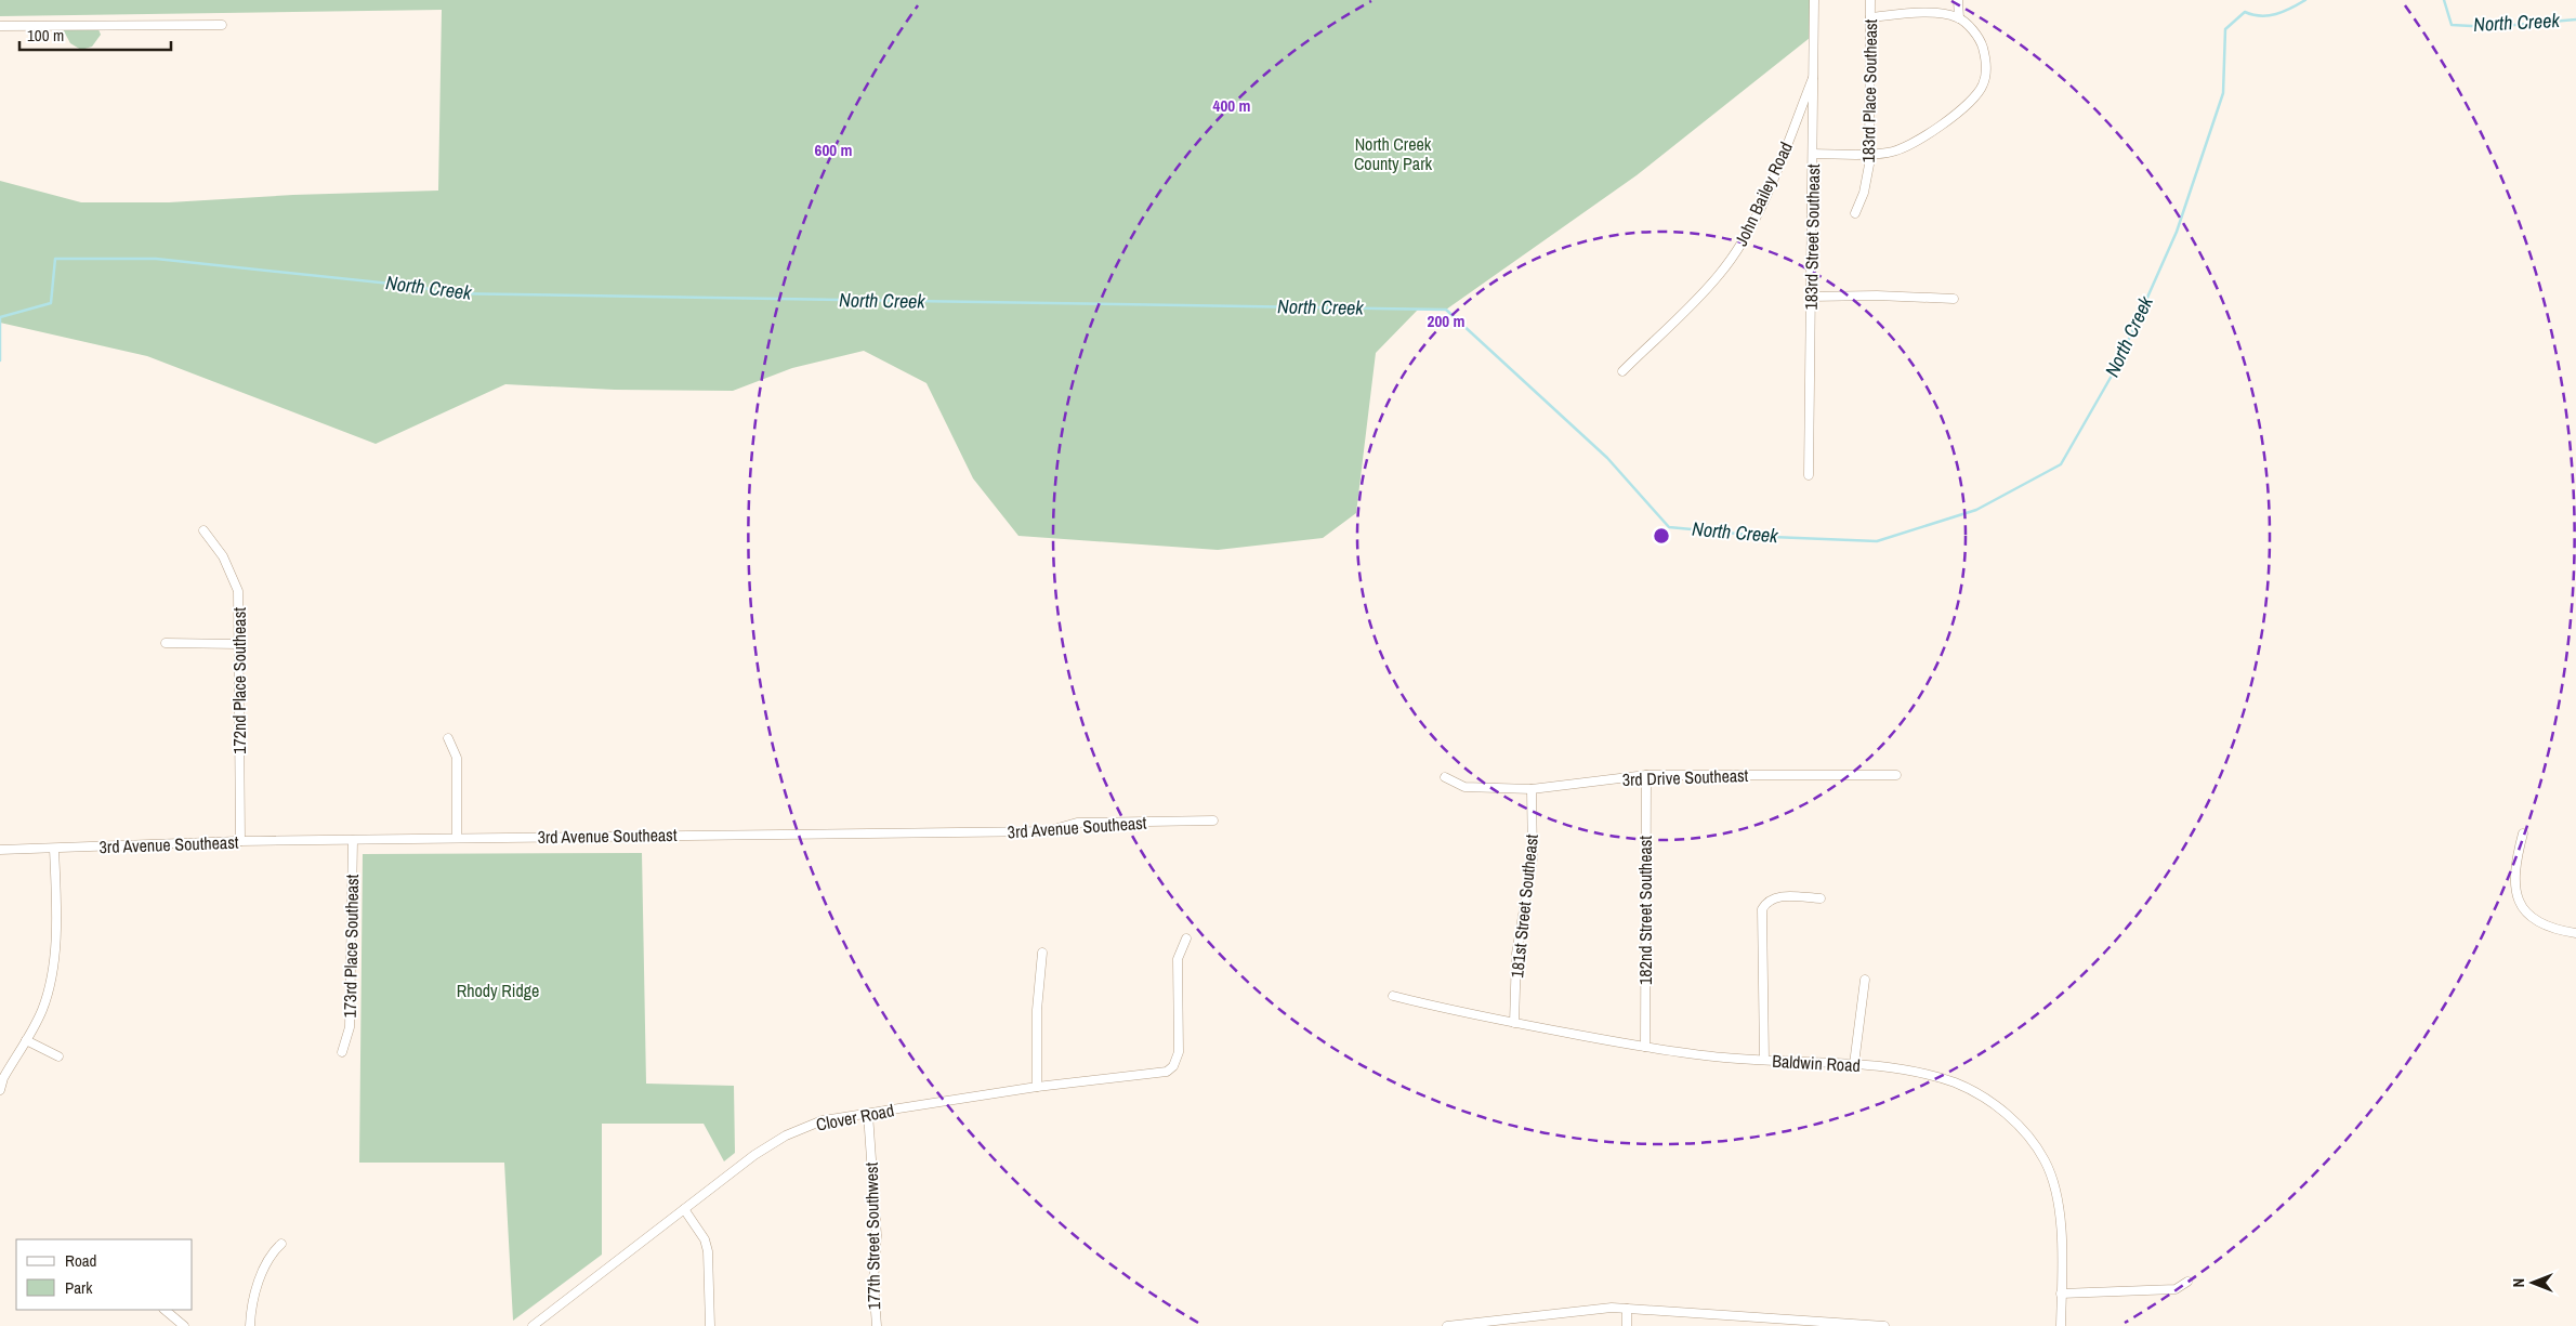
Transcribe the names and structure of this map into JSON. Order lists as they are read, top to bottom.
{
  "streets": {
    "street": [
      "183rd Place Southeast",
      "John Bailey Road",
      "183rd Street Southeast",
      "172nd Place Southeast",
      "3rd Drive Southeast",
      "3rd Avenue Southeast",
      "181st Street Southeast",
      "182nd Street Southeast",
      "173rd Place Southeast",
      "Baldwin Road",
      "Clover Road",
      "177th Street Southwest"
    ]
  },
  "crossings": [
    ["John Bailey Road", "183rd Street Southeast"],
    ["172nd Place Southeast", "3rd Avenue Southeast"],
    ["3rd Drive Southeast", "181st Street Southeast"],
    ["3rd Drive Southeast", "182nd Street Southeast"],
    ["3rd Avenue Southeast", "173rd Place Southeast"],
    ["181st Street Southeast", "Baldwin Road"],
    ["182nd Street Southeast", "Baldwin Road"],
    ["Clover Road", "177th Street Southwest"]
  ],
  "water": ["North Creek"],
  "parks": ["North Creek County Park", "Rhody Ridge"],
  "legend": ["Road", "Park"],
  "scale_bar": "100 m",
  "north": "left",
  "rings": ["400 m", "600 m", "200 m"]
}
